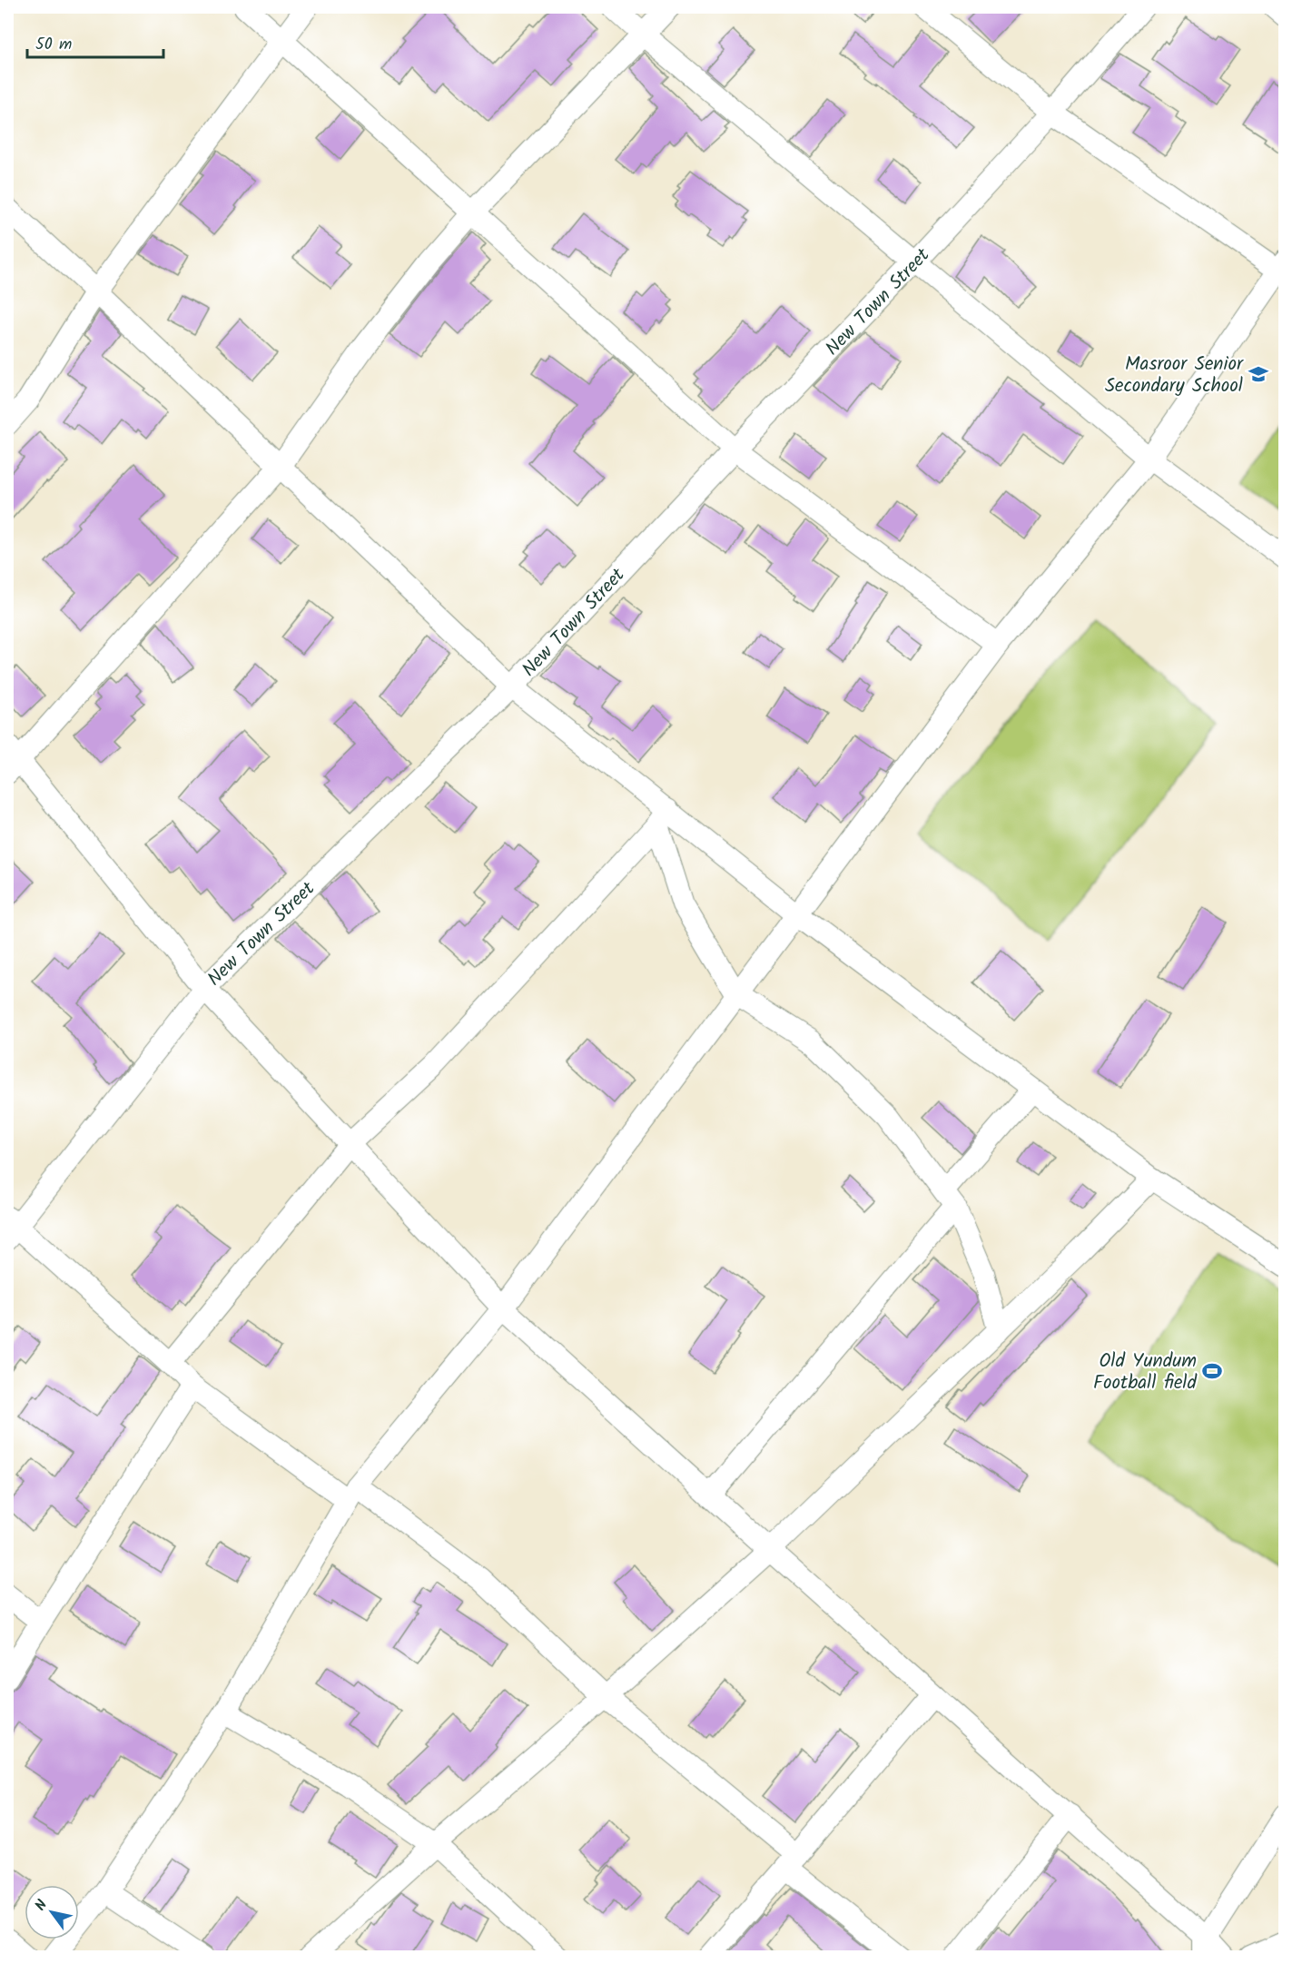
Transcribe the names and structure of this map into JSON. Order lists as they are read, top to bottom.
{
  "streets": {
    "street": ["New Town Street"]
  },
  "places": {
    "school or university": ["Masroor Senior Secondary School"],
    "sports": ["Old Yundum Football field"]
  },
  "scale_bar": "50 m",
  "north": "top left"
}
